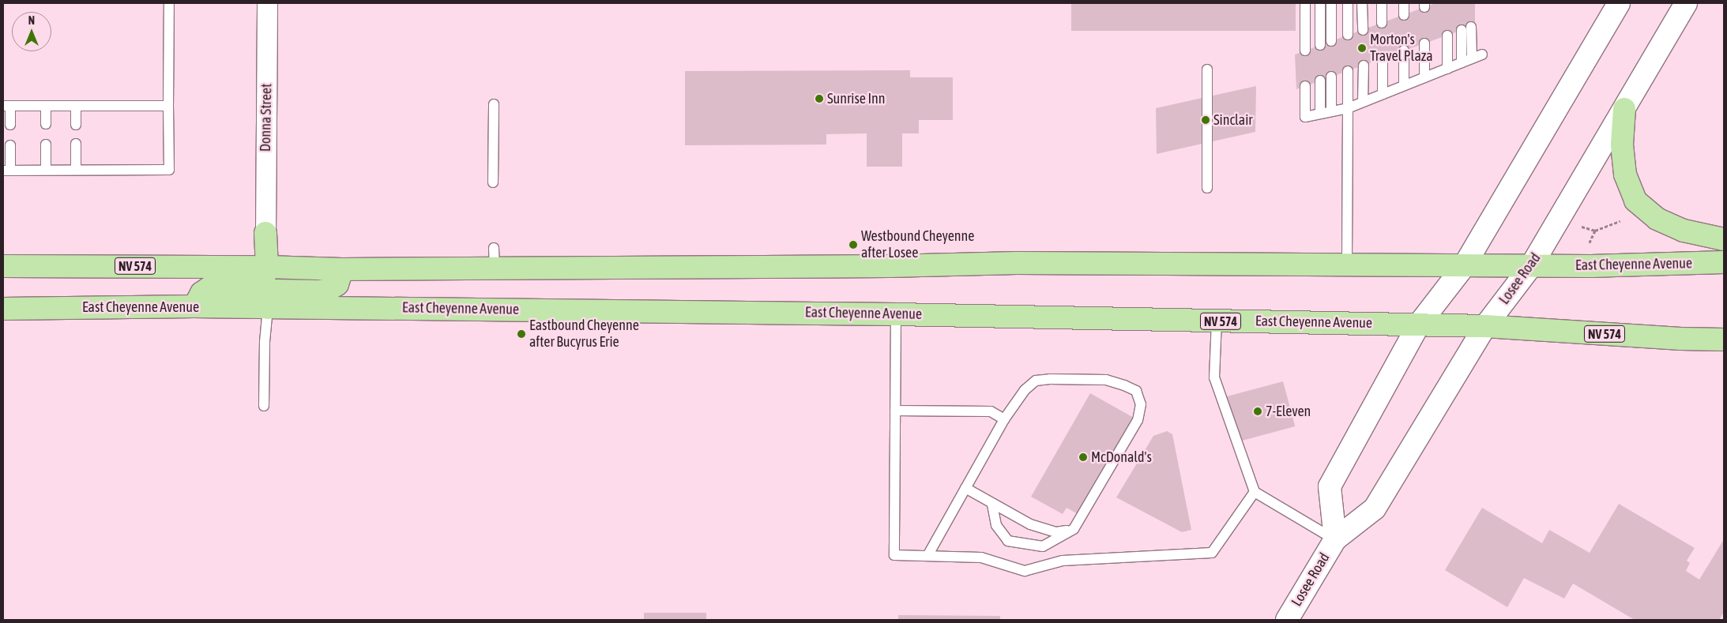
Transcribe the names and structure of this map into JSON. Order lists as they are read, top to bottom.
{
  "streets": {
    "main road": ["East Cheyenne Avenue", "NV 574", "Losee Road"],
    "street": ["Donna Street"]
  },
  "crossings": [
    ["East Cheyenne Avenue", "Losee Road"]
  ],
  "places": [
    "Morton's Travel Plaza",
    "Sunrise Inn",
    "Sinclair",
    "Westbound Cheyenne after Losee",
    "Eastbound Cheyenne after Bucyrus Erie",
    "7-Eleven",
    "McDonald's"
  ],
  "north": "top"
}
